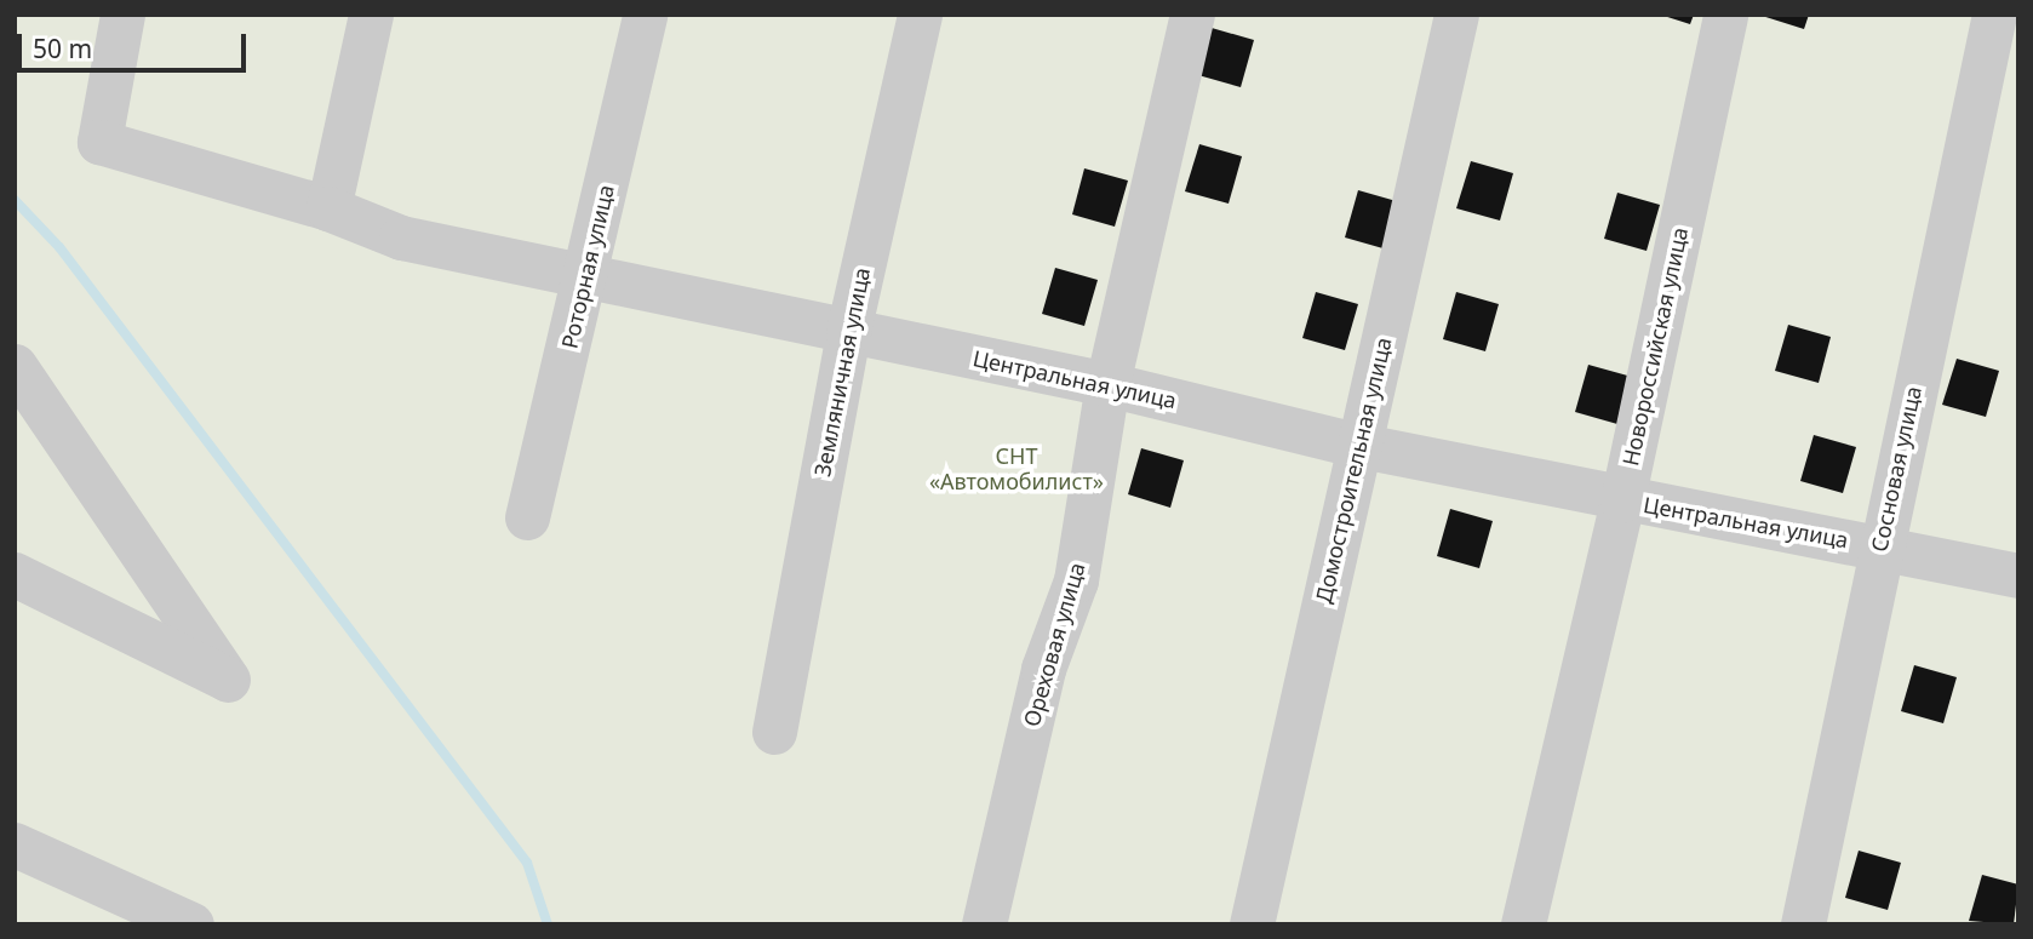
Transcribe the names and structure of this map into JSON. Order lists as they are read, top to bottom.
{
  "streets": {
    "street": [
      "Роторная улица",
      "Новороссийская улица",
      "Земляничная улица",
      "Центральная улица",
      "Сосновая улица",
      "Домостроительная улица",
      "Ореховая улица"
    ]
  },
  "crossings": [
    ["Роторная улица", "Центральная улица"],
    ["Новороссийская улица", "Центральная улица"],
    ["Земляничная улица", "Центральная улица"],
    ["Центральная улица", "Сосновая улица"],
    ["Центральная улица", "Домостроительная улица"],
    ["Центральная улица", "Ореховая улица"]
  ],
  "parks": ["СНТ «Автомобилист»"],
  "scale_bar": "50 m"
}
